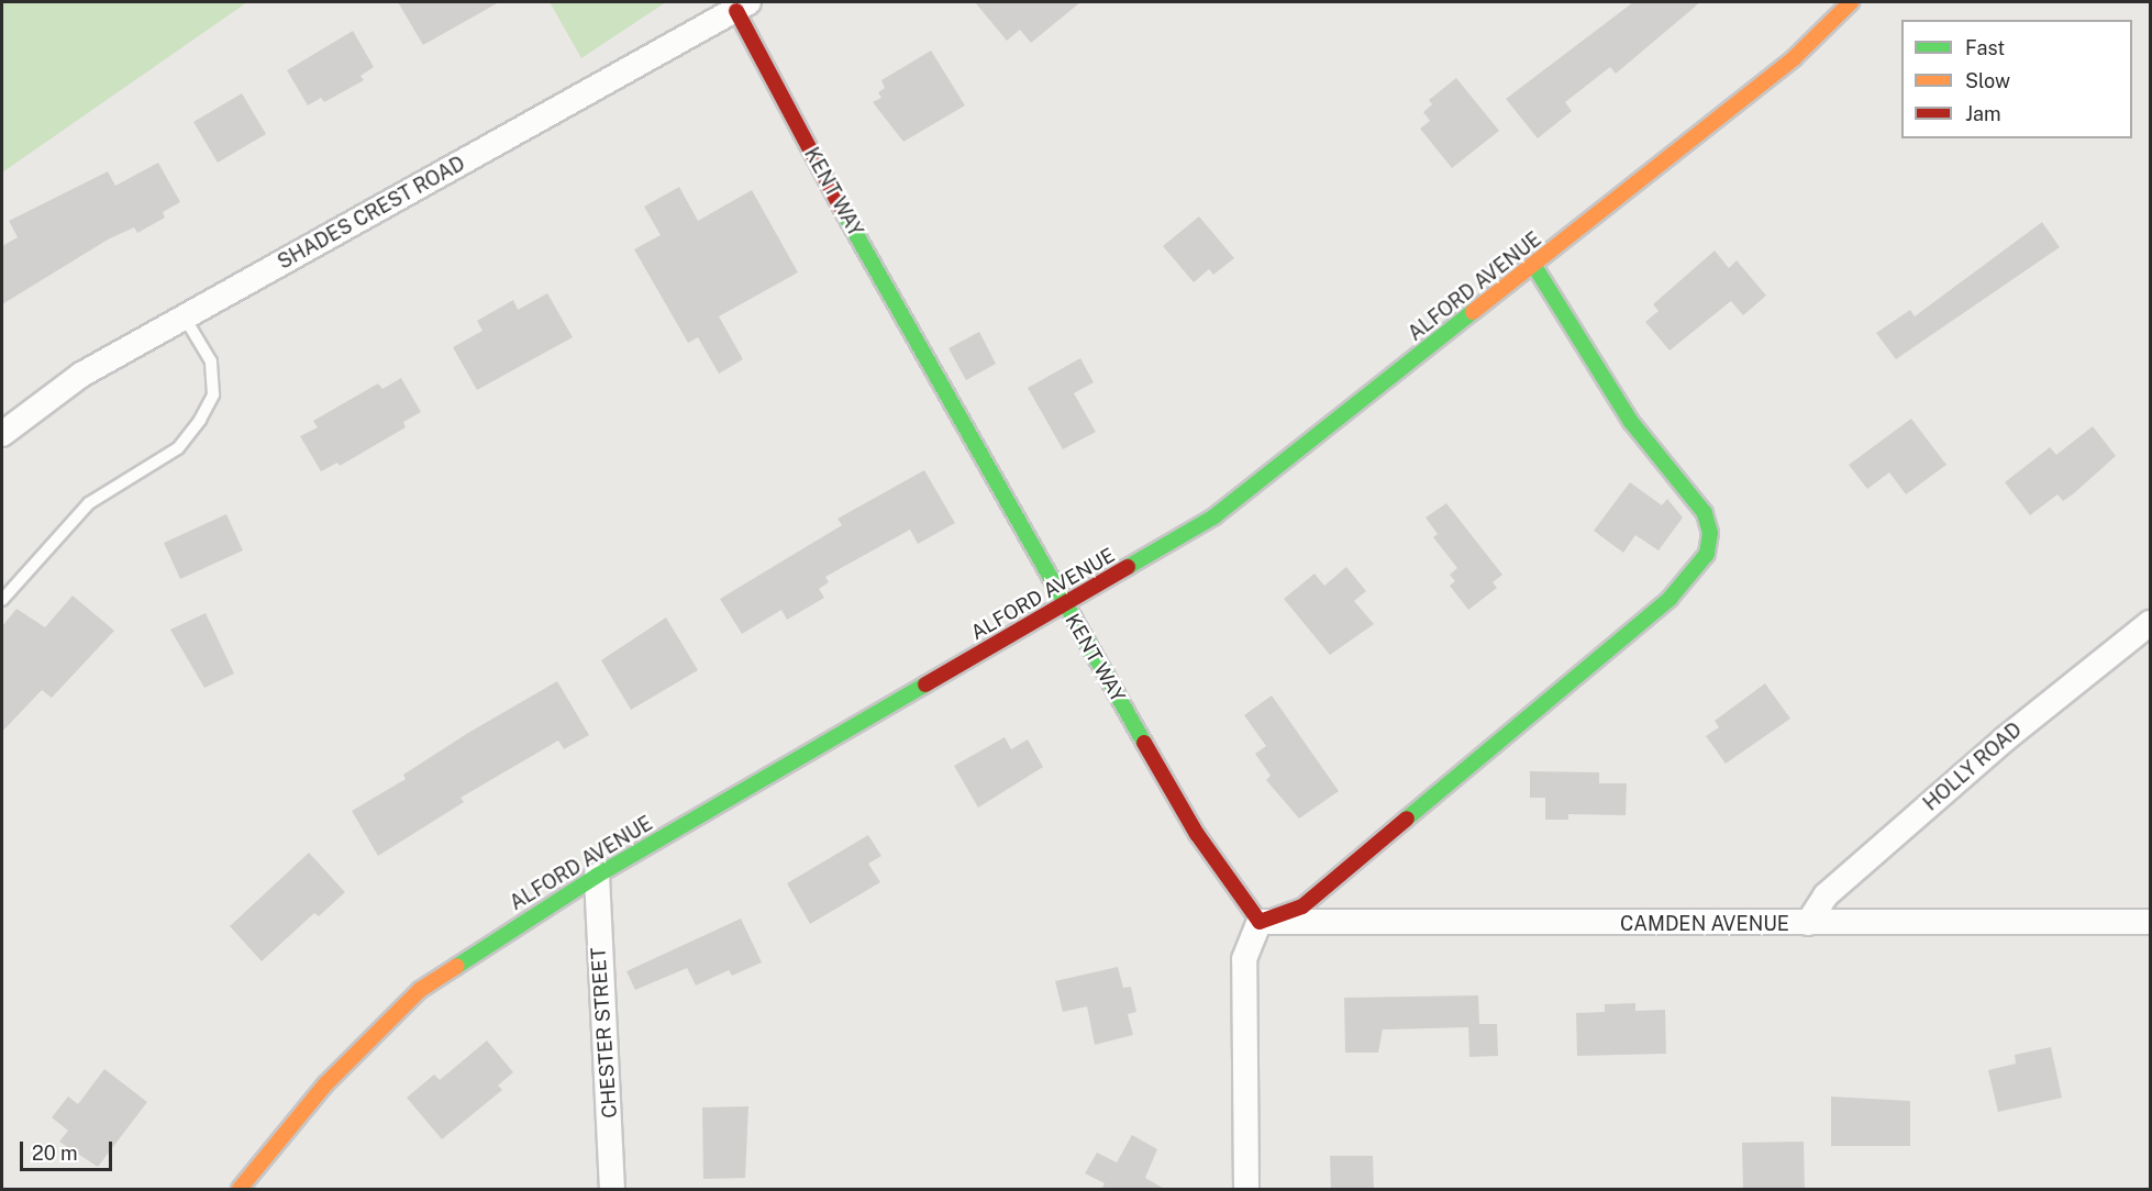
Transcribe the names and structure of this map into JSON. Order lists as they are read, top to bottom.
{
  "streets": {
    "street": [
      "KENT WAY",
      "SHADES CREST ROAD",
      "ALFORD AVENUE",
      "HOLLY ROAD",
      "CAMDEN AVENUE",
      "CHESTER STREET"
    ]
  },
  "crossings": [
    ["KENT WAY", "SHADES CREST ROAD"],
    ["KENT WAY", "ALFORD AVENUE"],
    ["KENT WAY", "CAMDEN AVENUE"],
    ["ALFORD AVENUE", "CHESTER STREET"],
    ["HOLLY ROAD", "CAMDEN AVENUE"]
  ],
  "legend": ["Fast", "Slow", "Jam"],
  "scale_bar": "20 m"
}
